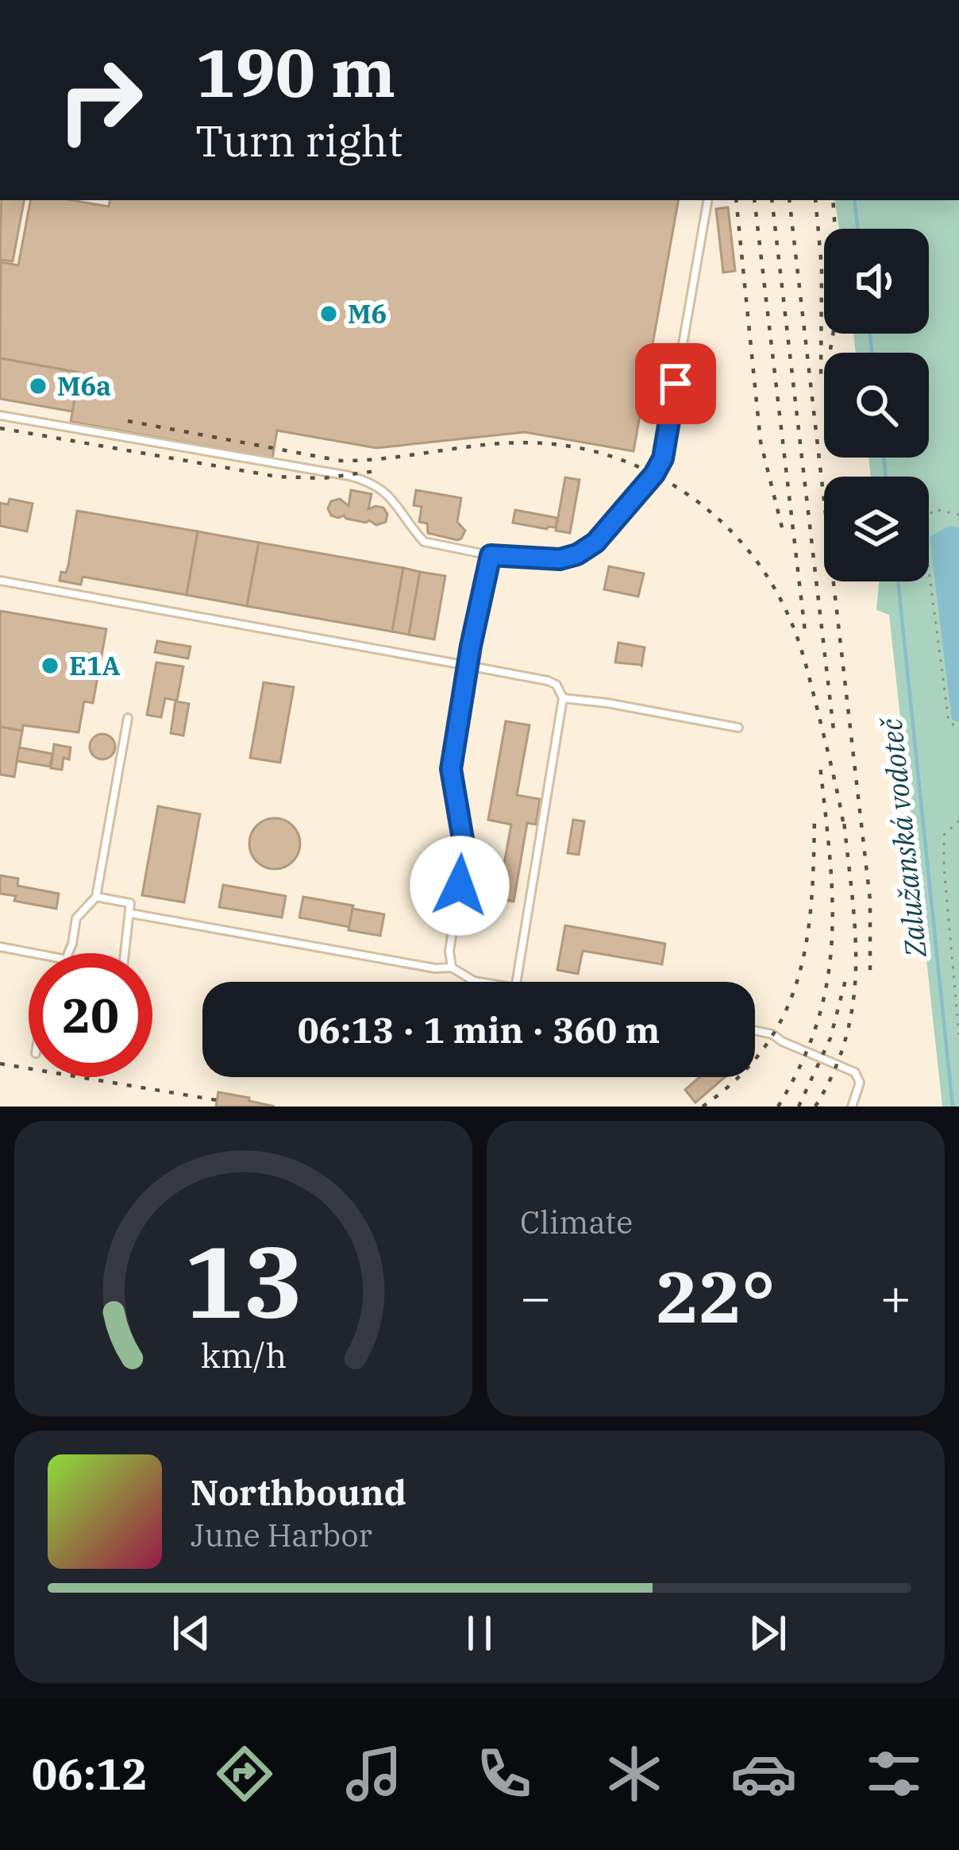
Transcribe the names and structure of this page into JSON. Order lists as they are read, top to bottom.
{
  "water": ["Zalužanská vodoteč"],
  "places": ["M6", "M6a", "E1A"],
  "page": {
    "turn": ["190 m", "Turn right"],
    "limit": "20",
    "trip": "06:13 · 1 min · 360 m",
    "tile": "Climate",
    "heat": ["−", "22°", "+"],
    "song": ["Northbound", "June Harbor"],
    "tabs": "06:12",
    "gauge": ["13", "km/h"]
  }
}
